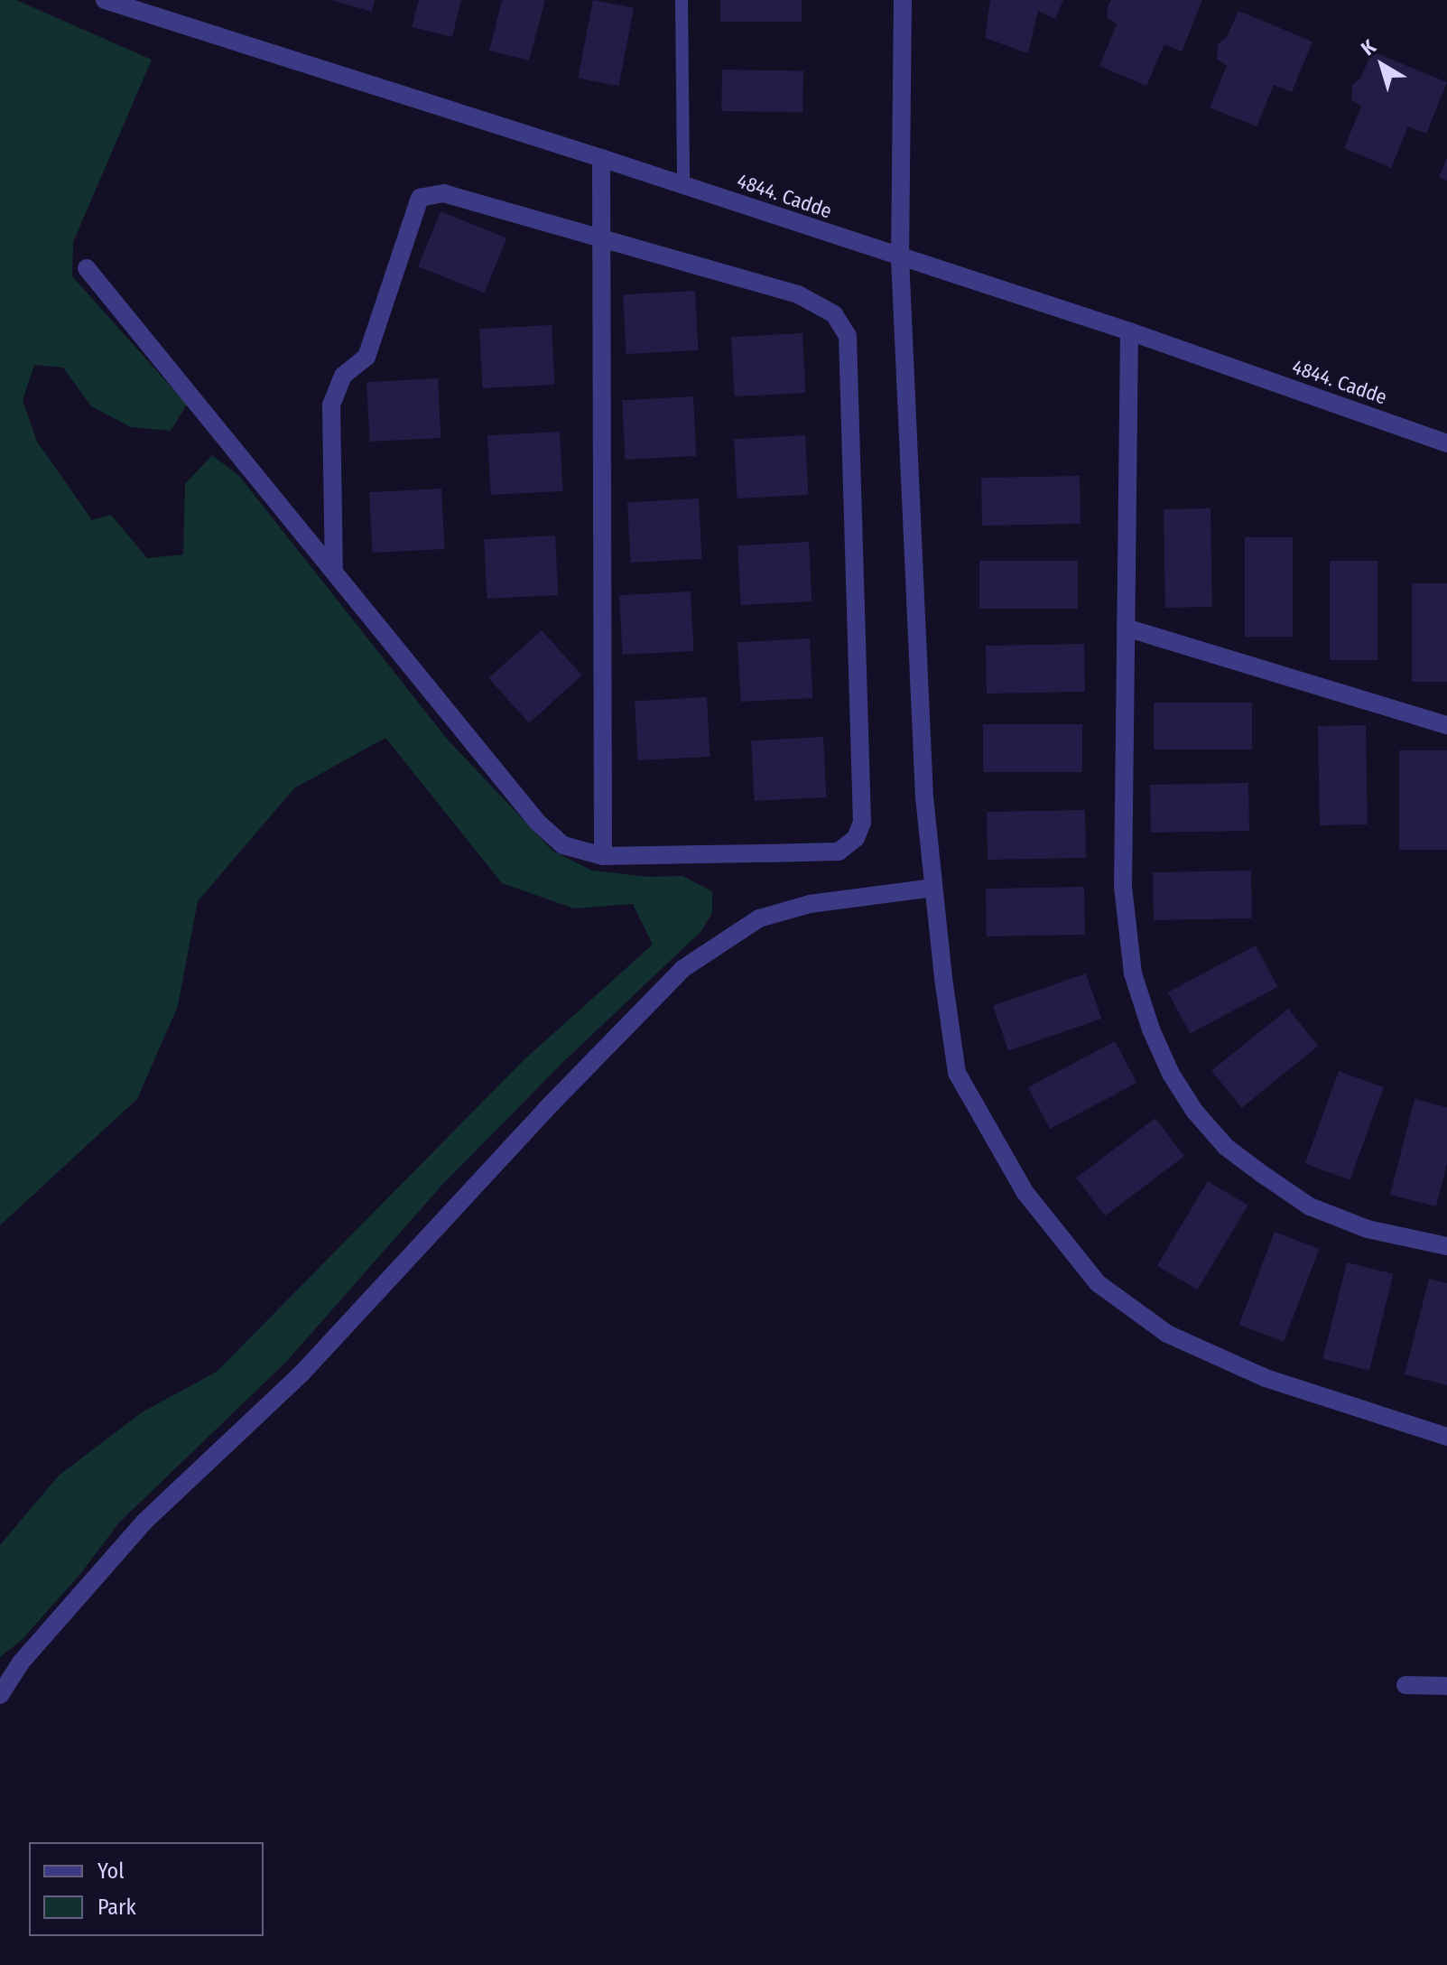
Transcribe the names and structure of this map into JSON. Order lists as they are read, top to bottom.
{
  "streets": {
    "street": ["4844. Cadde"]
  },
  "legend": ["Yol", "Park"],
  "north": "top left"
}
